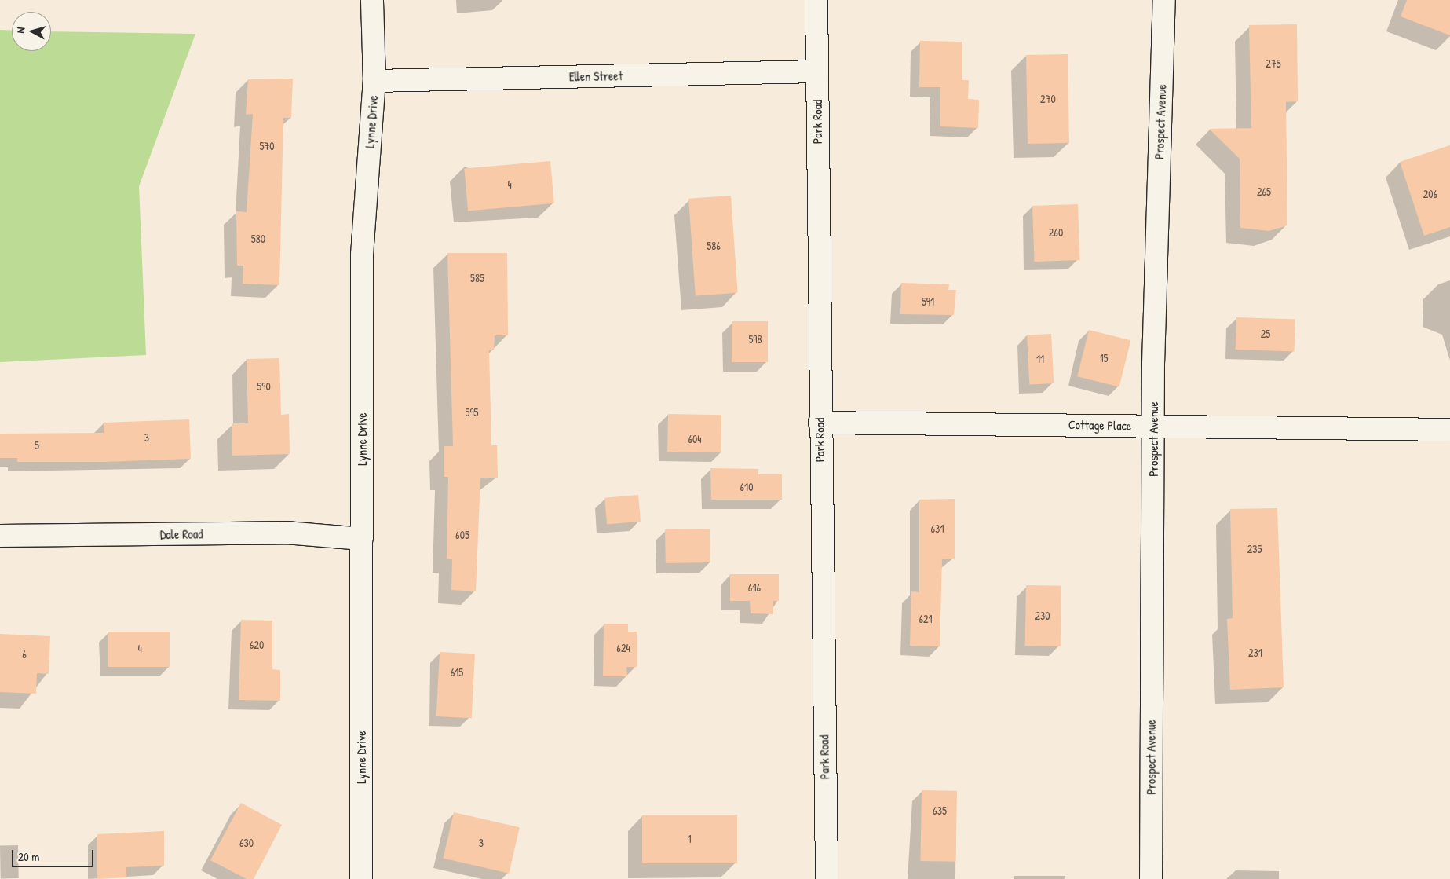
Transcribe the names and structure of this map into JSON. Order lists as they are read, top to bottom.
{
  "streets": {
    "street": [
      "Ellen Street",
      "Lynne Drive",
      "Park Road",
      "Prospect Avenue",
      "Cottage Place",
      "Dale Road"
    ]
  },
  "crossings": [
    ["Ellen Street", "Lynne Drive"],
    ["Ellen Street", "Park Road"],
    ["Lynne Drive", "Dale Road"],
    ["Park Road", "Cottage Place"],
    ["Prospect Avenue", "Cottage Place"]
  ],
  "house_numbers": [
    "275",
    "270",
    "570",
    "4",
    "265",
    "206",
    "260",
    "580",
    "586",
    "585",
    "591",
    "25",
    "598",
    "15",
    "11",
    "590",
    "595",
    "3",
    "604",
    "5",
    "610",
    "631",
    "605",
    "235",
    "616",
    "230",
    "621",
    "620",
    "624",
    "4",
    "231",
    "6",
    "615",
    "635",
    "1",
    "630",
    "3"
  ],
  "scale_bar": "20 m",
  "north": "left"
}
